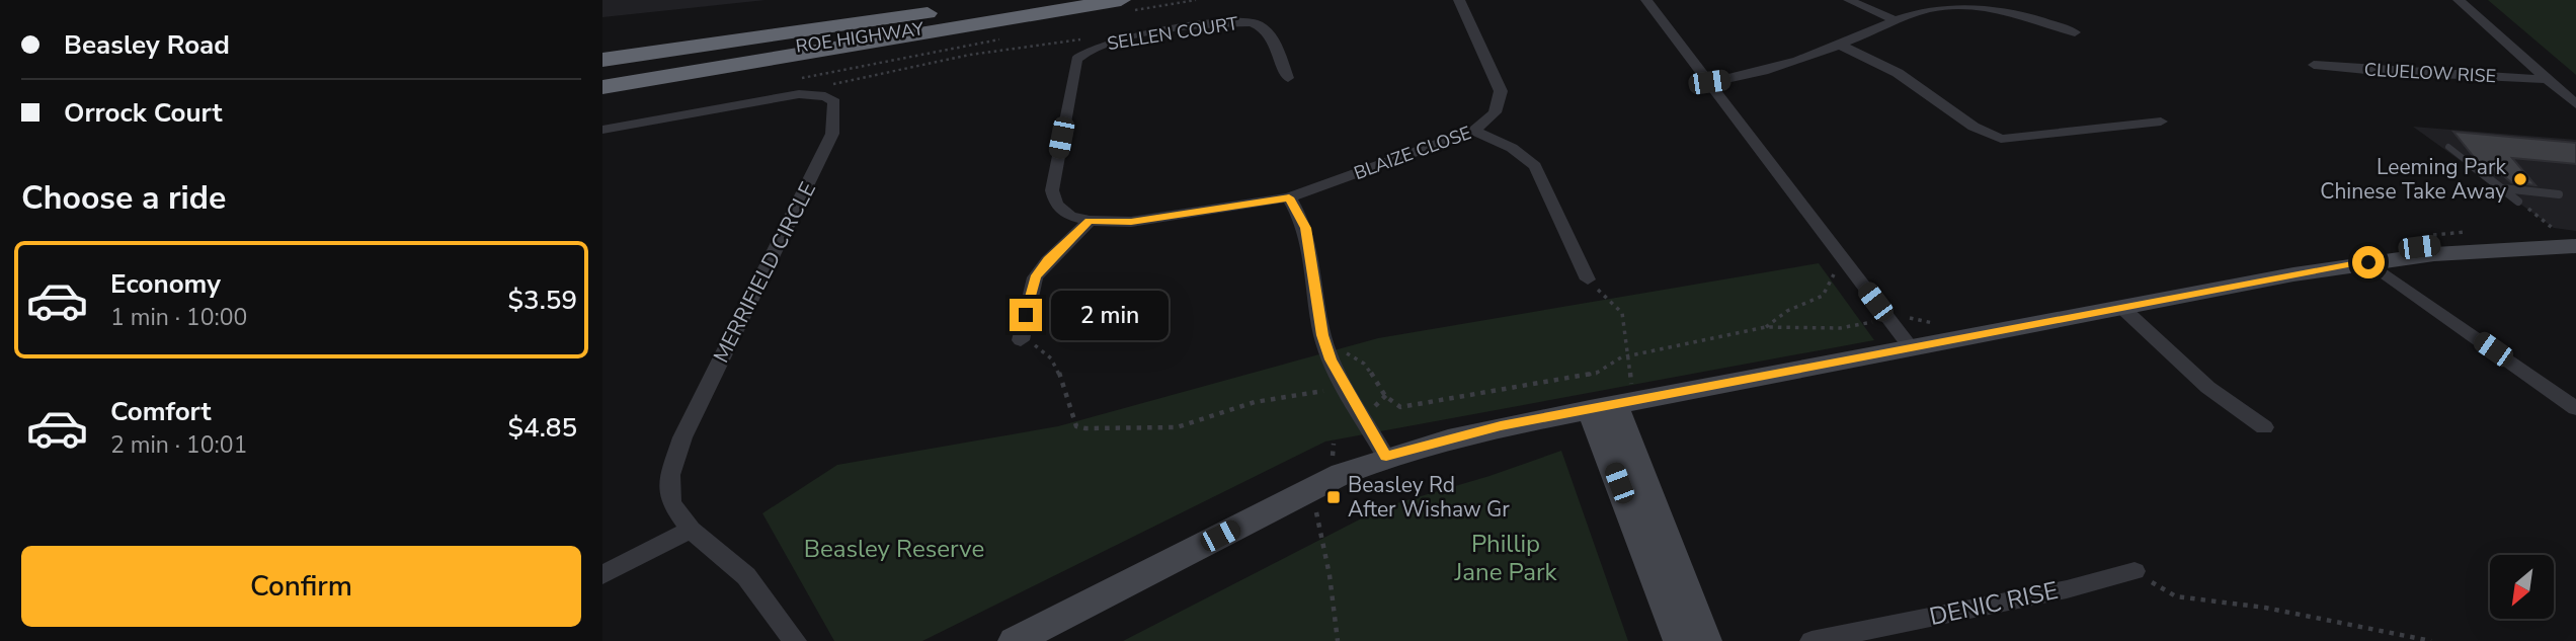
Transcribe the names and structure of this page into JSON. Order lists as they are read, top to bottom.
{
  "streets": {
    "highway": ["ROE HIGHWAY"],
    "street": [
      "SELLEN COURT",
      "CLUELOW RISE",
      "BLAIZE CLOSE",
      "MERRIFIELD CIRCLE",
      "DENIC RISE"
    ]
  },
  "crossings": [
    ["SELLEN COURT", "BLAIZE CLOSE"]
  ],
  "parks": ["Phillip Jane Park", "Beasley Reserve"],
  "places": {
    "other": ["Leeming Park Chinese Take Away"],
    "transit": ["Beasley Rd After Wishaw Gr"]
  },
  "north": "bottom left",
  "page": {
    "banner": ["Beasley Road", "Orrock Court"],
    "heading": "Choose a ride",
    "list": [
      {
        "name": "Economy",
        "note": "1 min · 10:00",
        "value": "$3.59"
      },
      {
        "name": "Comfort",
        "note": "2 min · 10:01",
        "value": "$4.85"
      }
    ],
    "bubble": "2 min",
    "buttons": "Confirm"
  }
}
